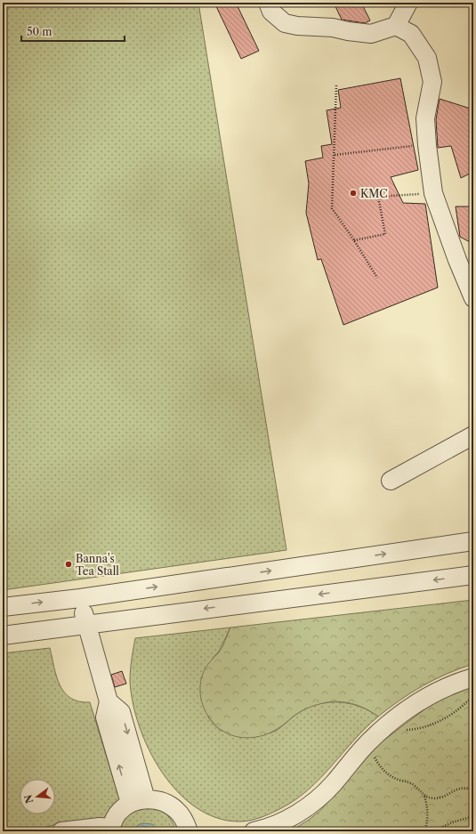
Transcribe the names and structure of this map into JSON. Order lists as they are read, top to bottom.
{
  "places": ["KMC", "Banna's Tea Stall"],
  "scale_bar": "50 m",
  "north": "left"
}
